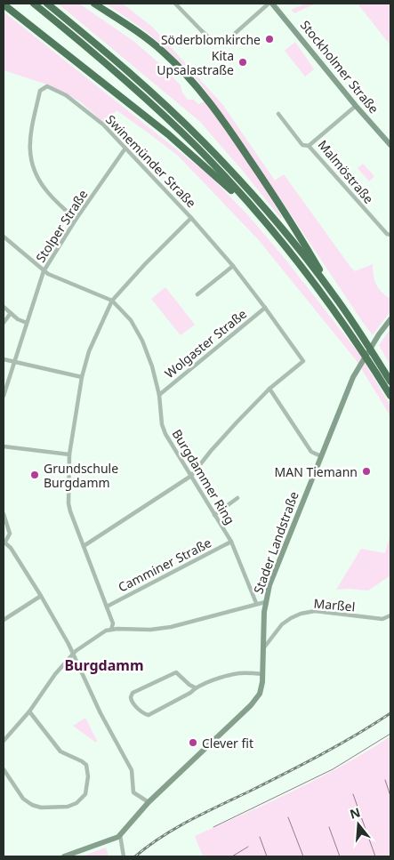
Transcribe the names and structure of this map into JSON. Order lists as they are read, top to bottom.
{
  "streets": {
    "street": [
      "Stockholmer Straße",
      "Swinemünder Straße",
      "Malmöstraße",
      "Stolper Straße",
      "Wolgaster Straße",
      "Burgdammer Ring",
      "Stader Landstraße",
      "Camminer Straße",
      "Marßel"
    ]
  },
  "crossings": [
    ["Stockholmer Straße", "Malmöstraße"],
    ["Swinemünder Straße", "Stolper Straße"],
    ["Swinemünder Straße", "Wolgaster Straße"],
    ["Stolper Straße", "Burgdammer Ring"],
    ["Wolgaster Straße", "Burgdammer Ring"],
    ["Burgdammer Ring", "Camminer Straße"],
    ["Stader Landstraße", "Marßel"]
  ],
  "districts": ["Burgdamm"],
  "places": [
    "Söderblomkirche",
    "Kita Upsalastraße",
    "MAN Tiemann",
    "Grundschule Burgdamm",
    "Clever fit"
  ],
  "north": "top"
}
